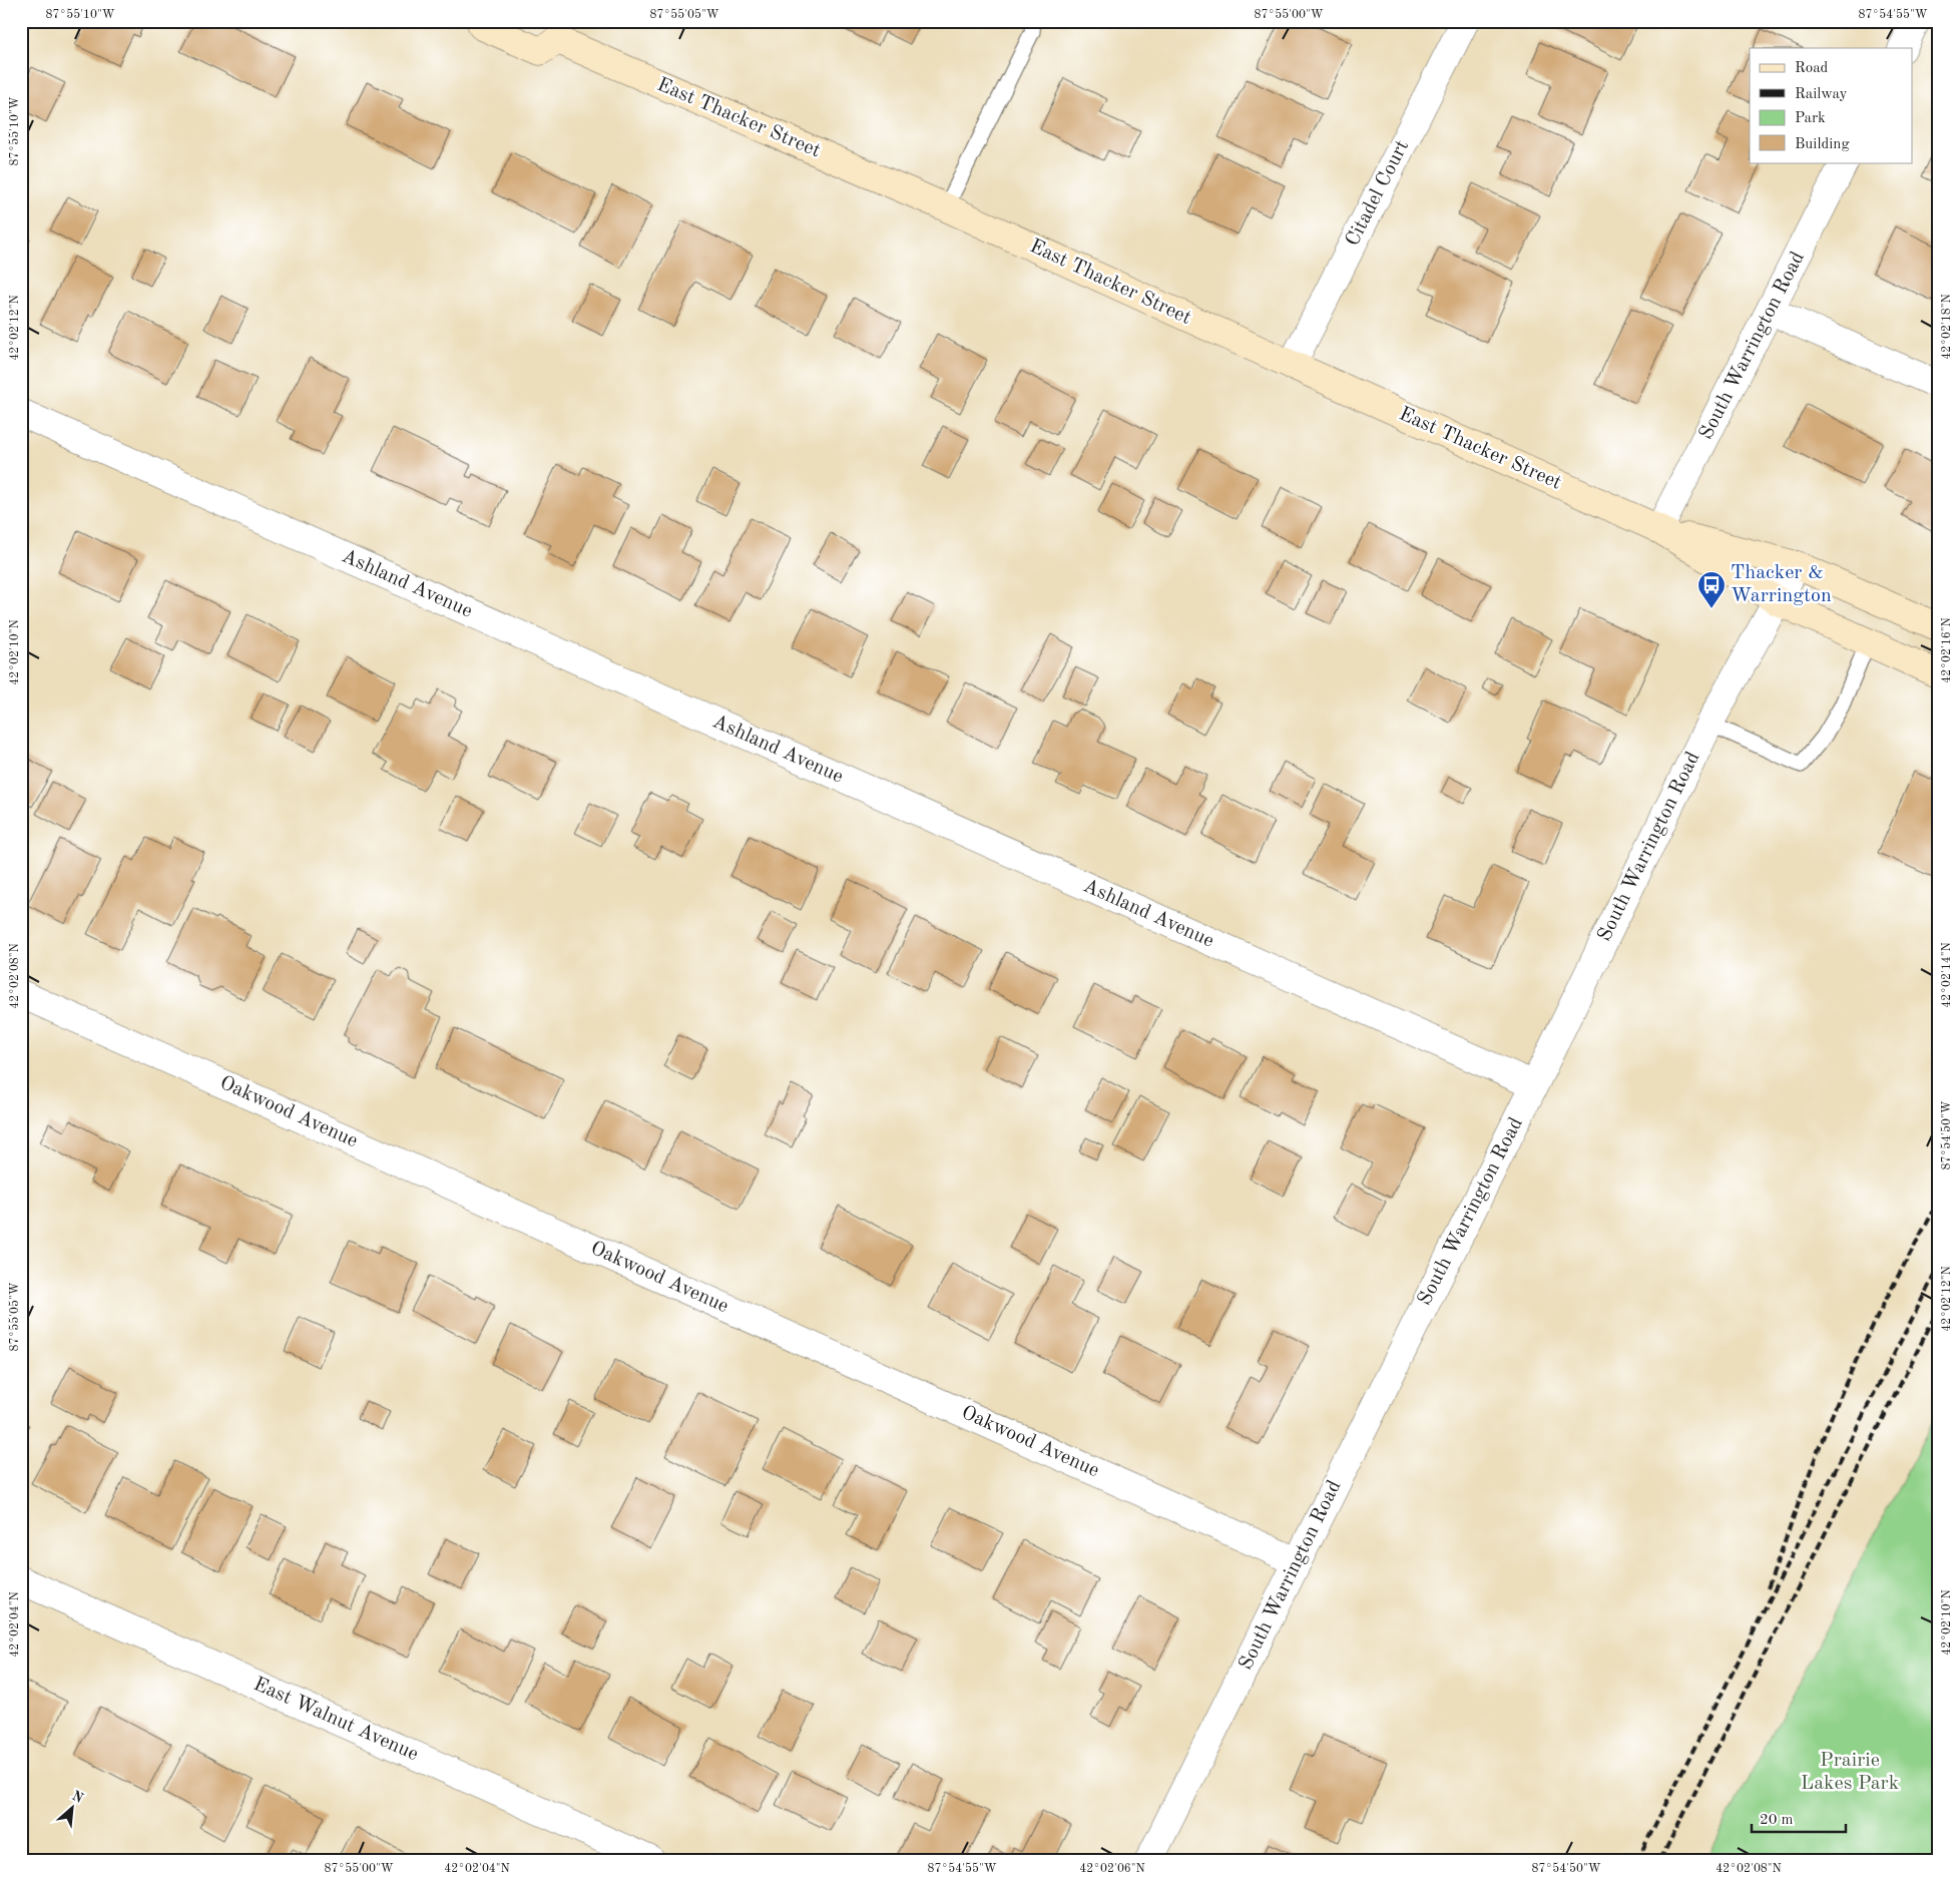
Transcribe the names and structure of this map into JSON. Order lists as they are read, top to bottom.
{
  "streets": {
    "main road": ["East Thacker Street"],
    "street": [
      "Citadel Court",
      "South Warrington Road",
      "Ashland Avenue",
      "Oakwood Avenue",
      "East Walnut Avenue"
    ]
  },
  "crossings": [
    ["East Thacker Street", "Citadel Court"],
    ["East Thacker Street", "South Warrington Road"],
    ["South Warrington Road", "Ashland Avenue"],
    ["South Warrington Road", "Oakwood Avenue"]
  ],
  "parks": ["Prairie Lakes Park"],
  "places": {
    "bus stop": ["Thacker & Warrington"]
  },
  "legend": [
    "Road",
    "Railway",
    "Park",
    "Building"
  ],
  "scale_bar": "20 m",
  "north": "top right",
  "coordinates": [
    "87°55'10\"W",
    "87°55'05\"W",
    "87°55'00\"W",
    "87°54'55\"W",
    "42°02'18\"N",
    "42°02'12\"N",
    "42°02'16\"N",
    "42°02'10\"N",
    "42°02'14\"N",
    "42°02'08\"N",
    "87°54'50\"W",
    "42°02'04\"N",
    "42°02'06\"N"
  ]
}
